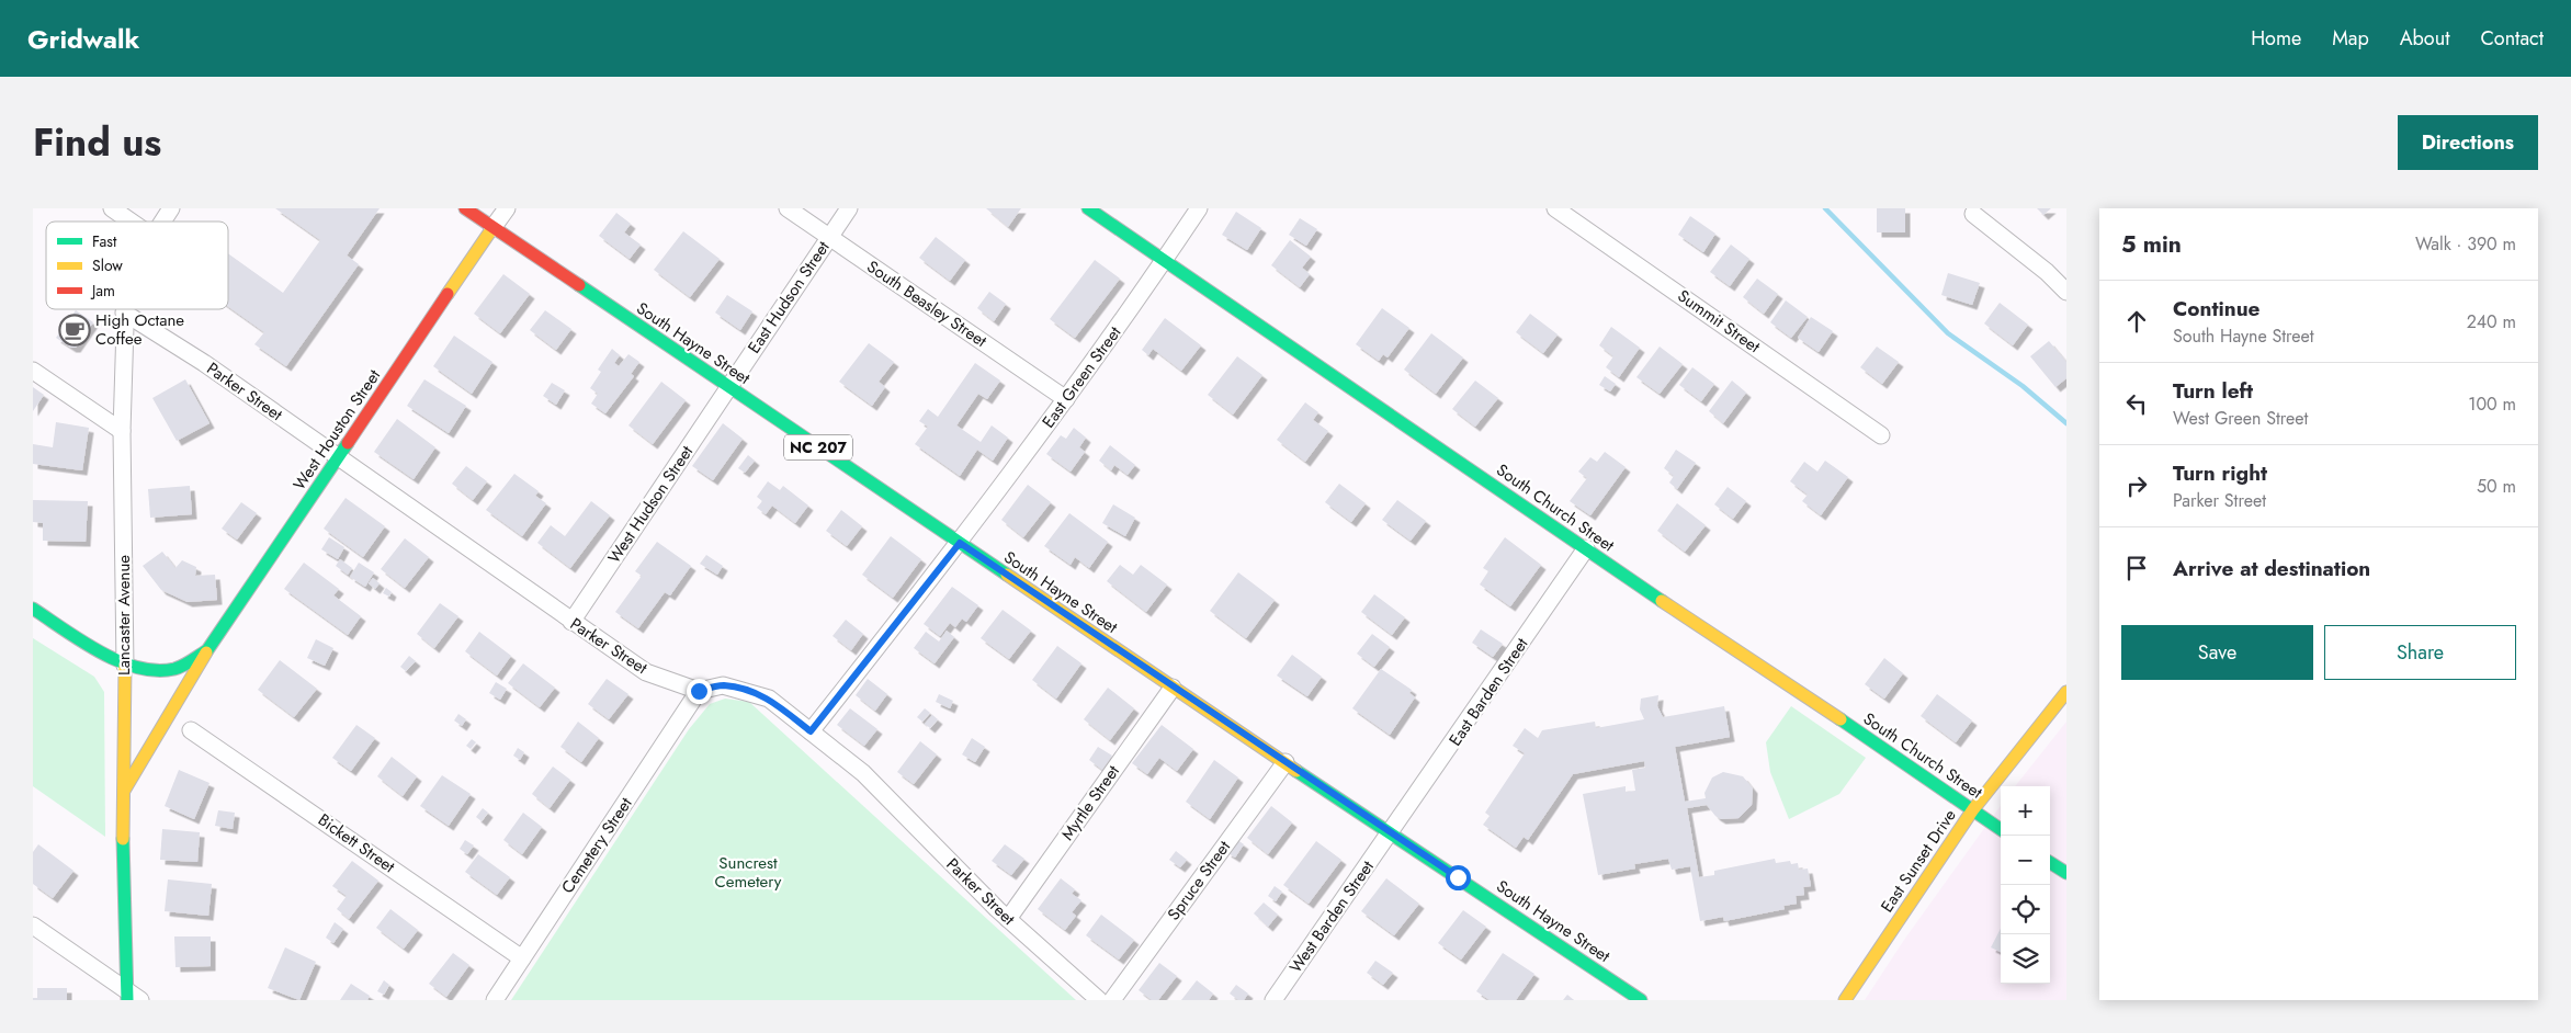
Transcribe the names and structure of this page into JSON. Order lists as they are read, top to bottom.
{
  "streets": {
    "street": [
      "East Hudson Street",
      "South Beasley Street",
      "Summit Street",
      "South Hayne Street",
      "East Green Street",
      "Parker Street",
      "West Houston Street",
      "NC 207",
      "West Hudson Street",
      "South Church Street",
      "Lancaster Avenue",
      "East Barden Street",
      "Myrtle Street",
      "Bickett Street",
      "Cemetery Street",
      "East Sunset Drive",
      "Spruce Street",
      "West Barden Street"
    ]
  },
  "crossings": [
    ["East Hudson Street", "South Beasley Street"],
    ["East Hudson Street", "South Hayne Street"],
    ["East Hudson Street", "West Hudson Street"],
    ["South Beasley Street", "East Green Street"],
    ["South Hayne Street", "East Green Street"],
    ["South Hayne Street", "West Houston Street"],
    ["South Hayne Street", "West Hudson Street"],
    ["South Hayne Street", "East Barden Street"],
    ["South Hayne Street", "Myrtle Street"],
    ["South Hayne Street", "Spruce Street"],
    ["South Hayne Street", "West Barden Street"],
    ["East Green Street", "Parker Street"],
    ["East Green Street", "South Church Street"],
    ["Parker Street", "West Houston Street"],
    ["Parker Street", "West Hudson Street"],
    ["Parker Street", "Lancaster Avenue"],
    ["Parker Street", "Myrtle Street"],
    ["Parker Street", "Cemetery Street"],
    ["West Houston Street", "Lancaster Avenue"],
    ["South Church Street", "East Barden Street"],
    ["South Church Street", "East Sunset Drive"],
    ["East Barden Street", "West Barden Street"],
    ["Bickett Street", "Cemetery Street"]
  ],
  "parks": ["Suncrest Cemetery"],
  "places": {
    "cafe": ["High Octane Coffee"]
  },
  "legend": ["Fast", "Slow", "Jam"],
  "page": {
    "header": "Gridwalk",
    "nav": [
      "Home",
      "Map",
      "About",
      "Contact"
    ],
    "title": "Find us",
    "buttons": [
      "Directions",
      ["Save", "Share"]
    ],
    "heading": ["5 min", "Walk · 390 m"],
    "list": [
      ["Continue", "South Hayne Street", "240 m"],
      ["Turn left", "West Green Street", "100 m"],
      ["Turn right", "Parker Street", "50 m"],
      "Arrive at destination"
    ],
    "map_buttons": ["+", "−"]
  }
}
